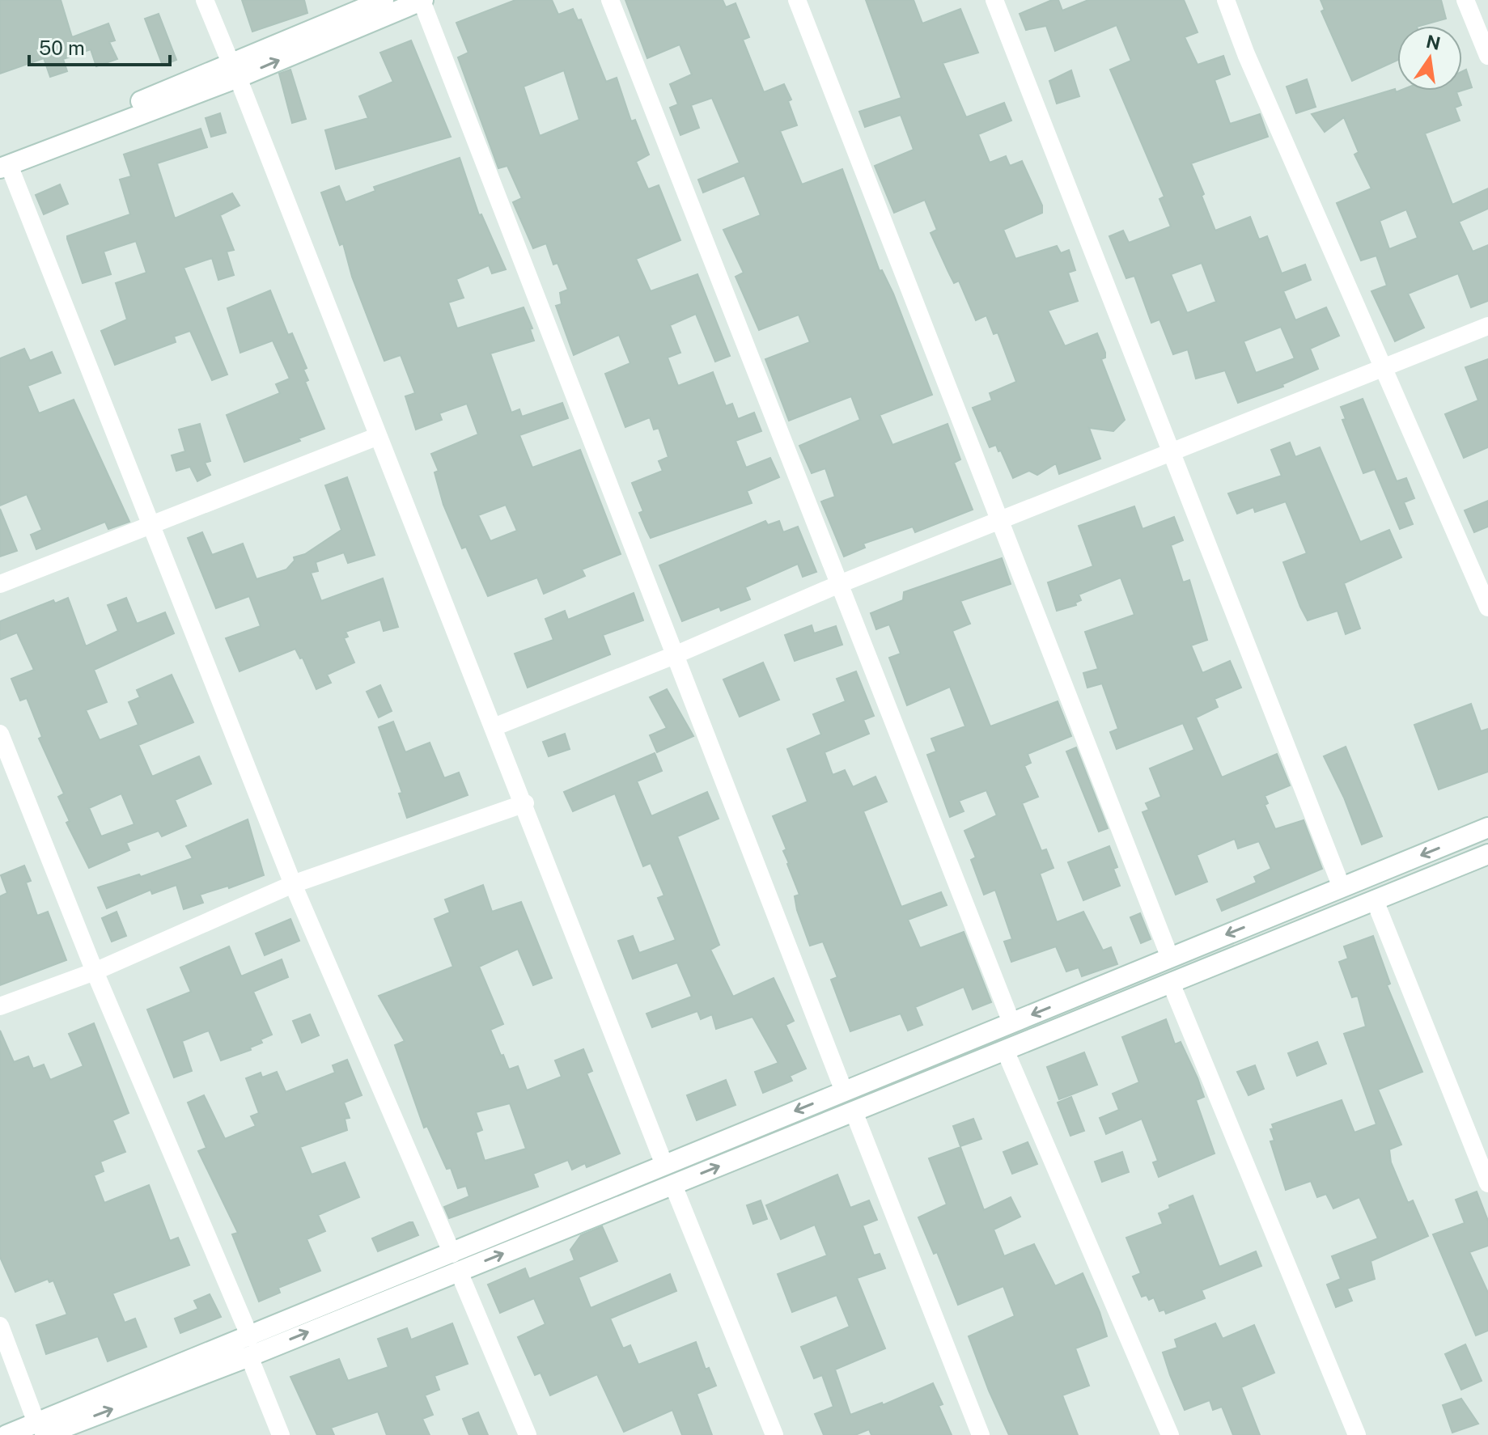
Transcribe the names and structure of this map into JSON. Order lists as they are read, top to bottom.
{
  "scale_bar": "50 m",
  "north": "top"
}
